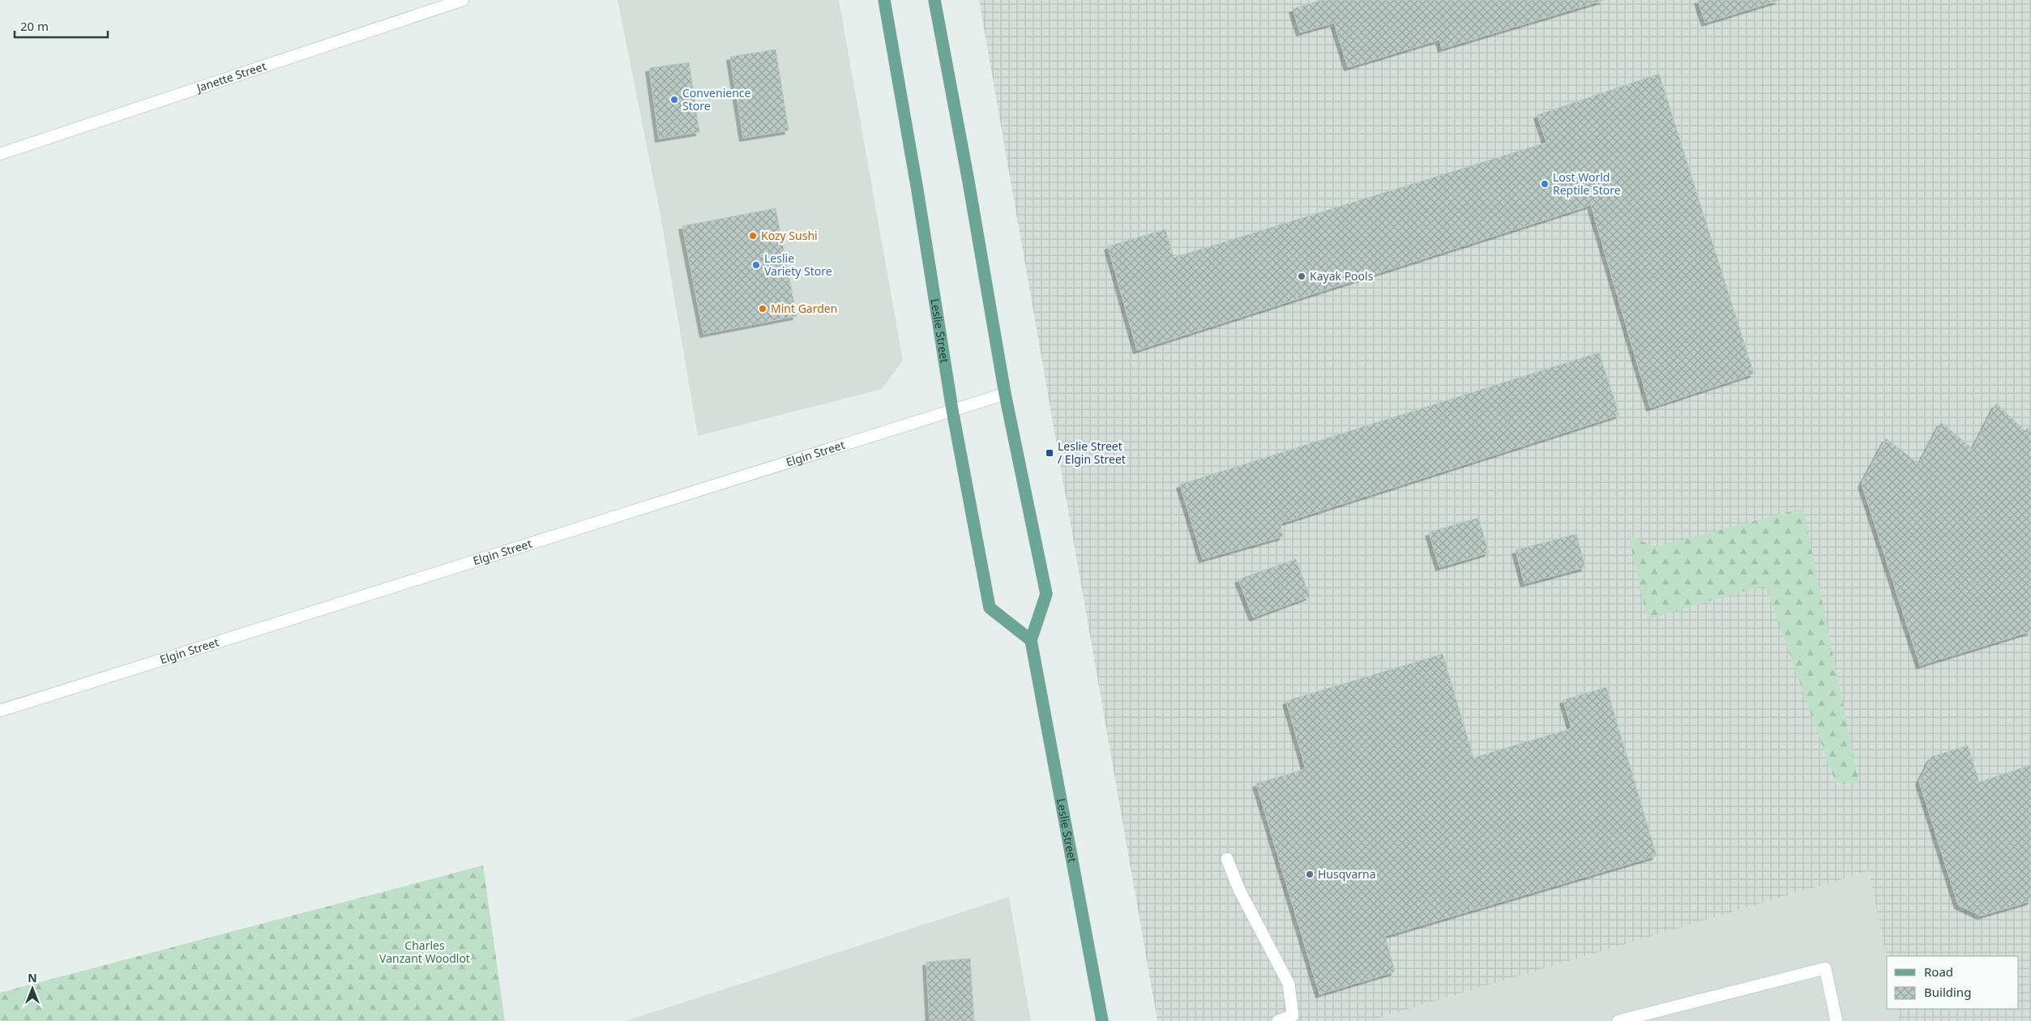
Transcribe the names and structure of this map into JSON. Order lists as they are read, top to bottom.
{
  "streets": {
    "main road": ["Leslie Street"],
    "street": ["Janette Street", "Elgin Street"]
  },
  "crossings": [
    ["Leslie Street", "Elgin Street"]
  ],
  "parks": ["Charles Vanzant Woodlot"],
  "places": {
    "other": [
      "Convenience Store",
      "Lost World Reptile Store",
      "Kozy Sushi",
      "Leslie Variety Store",
      "Kayak Pools",
      "Mint Garden",
      "Husqvarna"
    ],
    "transit": ["Leslie Street / Elgin Street"]
  },
  "legend": ["Road", "Building"],
  "scale_bar": "20 m",
  "north": "top"
}
